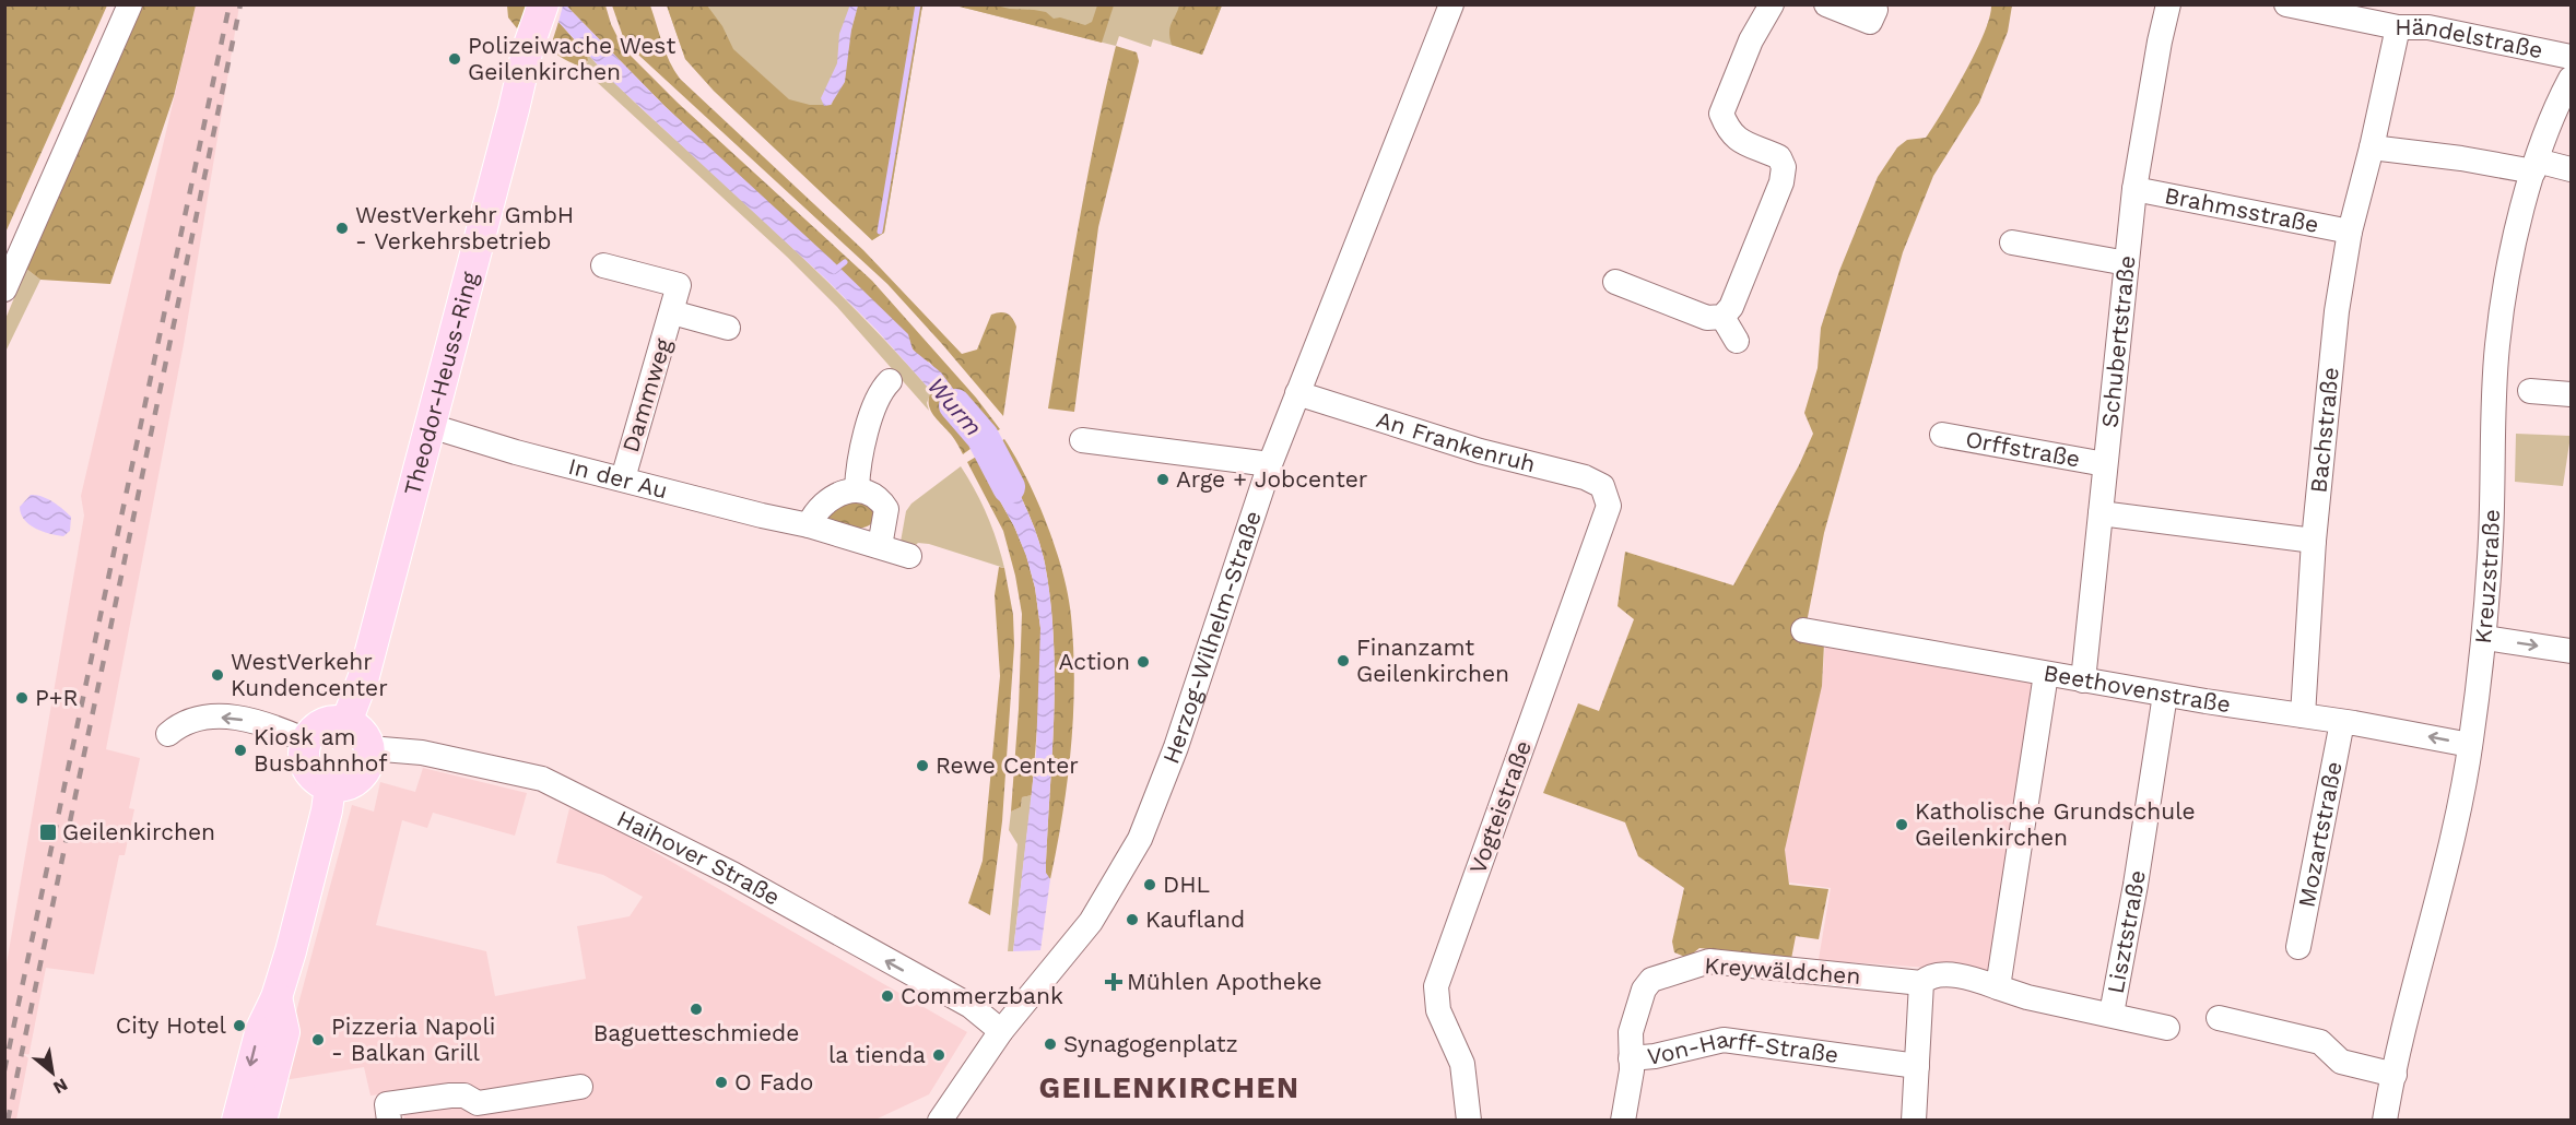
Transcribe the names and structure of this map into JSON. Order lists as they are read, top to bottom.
{
  "streets": {
    "main road": ["Theodor-Heuss-Ring"],
    "street": [
      "Händelstraße",
      "Brahmsstraße",
      "Schubertstraße",
      "Dammweg",
      "Bachstraße",
      "An Frankenruh",
      "Orffstraße",
      "In der Au",
      "Kreuzstraße",
      "Herzog-Wilhelm-Straße",
      "Beethovenstraße",
      "Vogteistraße",
      "Mozartstraße",
      "Haihover Straße",
      "Lisztstraße",
      "Kreywäldchen",
      "Von-Harff-Straße"
    ]
  },
  "crossings": [
    ["Händelstraße", "Bachstraße"],
    ["Brahmsstraße", "Schubertstraße"],
    ["Brahmsstraße", "Bachstraße"],
    ["Schubertstraße", "Orffstraße"],
    ["Schubertstraße", "Beethovenstraße"],
    ["Theodor-Heuss-Ring", "In der Au"],
    ["Theodor-Heuss-Ring", "Haihover Straße"],
    ["Dammweg", "In der Au"],
    ["Bachstraße", "Beethovenstraße"],
    ["An Frankenruh", "Herzog-Wilhelm-Straße"],
    ["An Frankenruh", "Vogteistraße"],
    ["Kreuzstraße", "Beethovenstraße"],
    ["Herzog-Wilhelm-Straße", "Haihover Straße"],
    ["Beethovenstraße", "Mozartstraße"],
    ["Beethovenstraße", "Lisztstraße"],
    ["Lisztstraße", "Kreywäldchen"],
    ["Kreywäldchen", "Von-Harff-Straße"]
  ],
  "one_way": ["Haihover Straße"],
  "districts": ["GEILENKIRCHEN"],
  "water": ["Wurm"],
  "places": {
    "other": [
      "Polizeiwache West Geilenkirchen",
      "WestVerkehr GmbH - Verkehrsbetrieb",
      "Arge + Jobcenter",
      "Finanzamt Geilenkirchen",
      "Action",
      "WestVerkehr Kundencenter",
      "P+R",
      "Kiosk am Busbahnhof",
      "Rewe Center",
      "Katholische Grundschule Geilenkirchen",
      "DHL",
      "Kaufland",
      "Commerzbank",
      "Baguetteschmiede",
      "City Hotel",
      "Pizzeria Napoli - Balkan Grill",
      "Synagogenplatz",
      "la tienda",
      "O Fado"
    ],
    "transit": ["Geilenkirchen"],
    "health": ["Mühlen Apotheke"]
  },
  "north": "bottom right"
}
